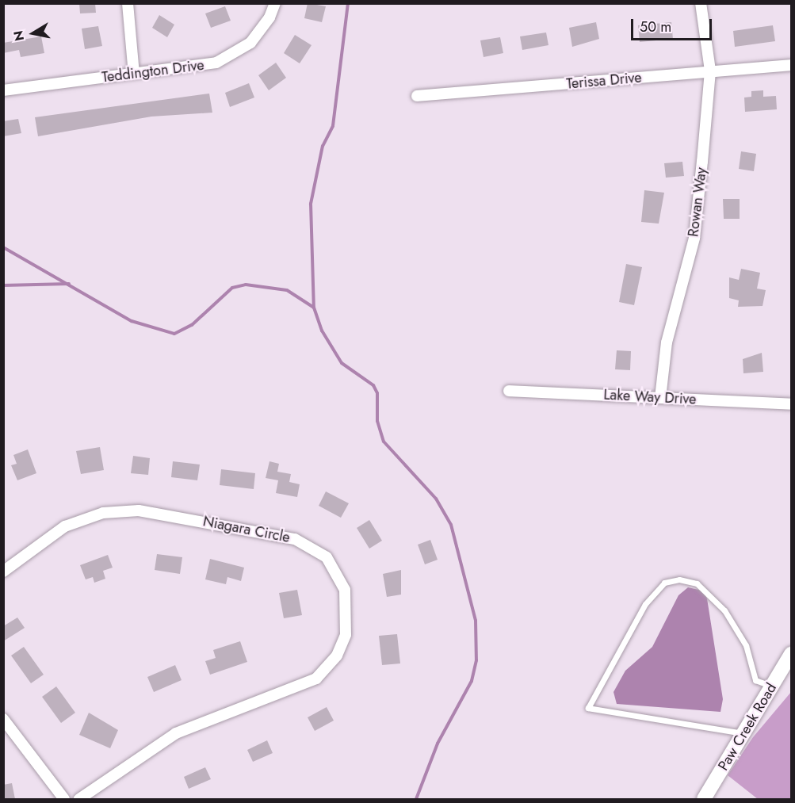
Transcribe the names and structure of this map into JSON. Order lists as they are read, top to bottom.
{
  "streets": {
    "street": [
      "Teddington Drive",
      "Terissa Drive",
      "Rowan Way",
      "Lake Way Drive",
      "Niagara Circle",
      "Paw Creek Road"
    ]
  },
  "crossings": [
    ["Terissa Drive", "Rowan Way"],
    ["Rowan Way", "Lake Way Drive"]
  ],
  "scale_bar": "50 m",
  "north": "left"
}
